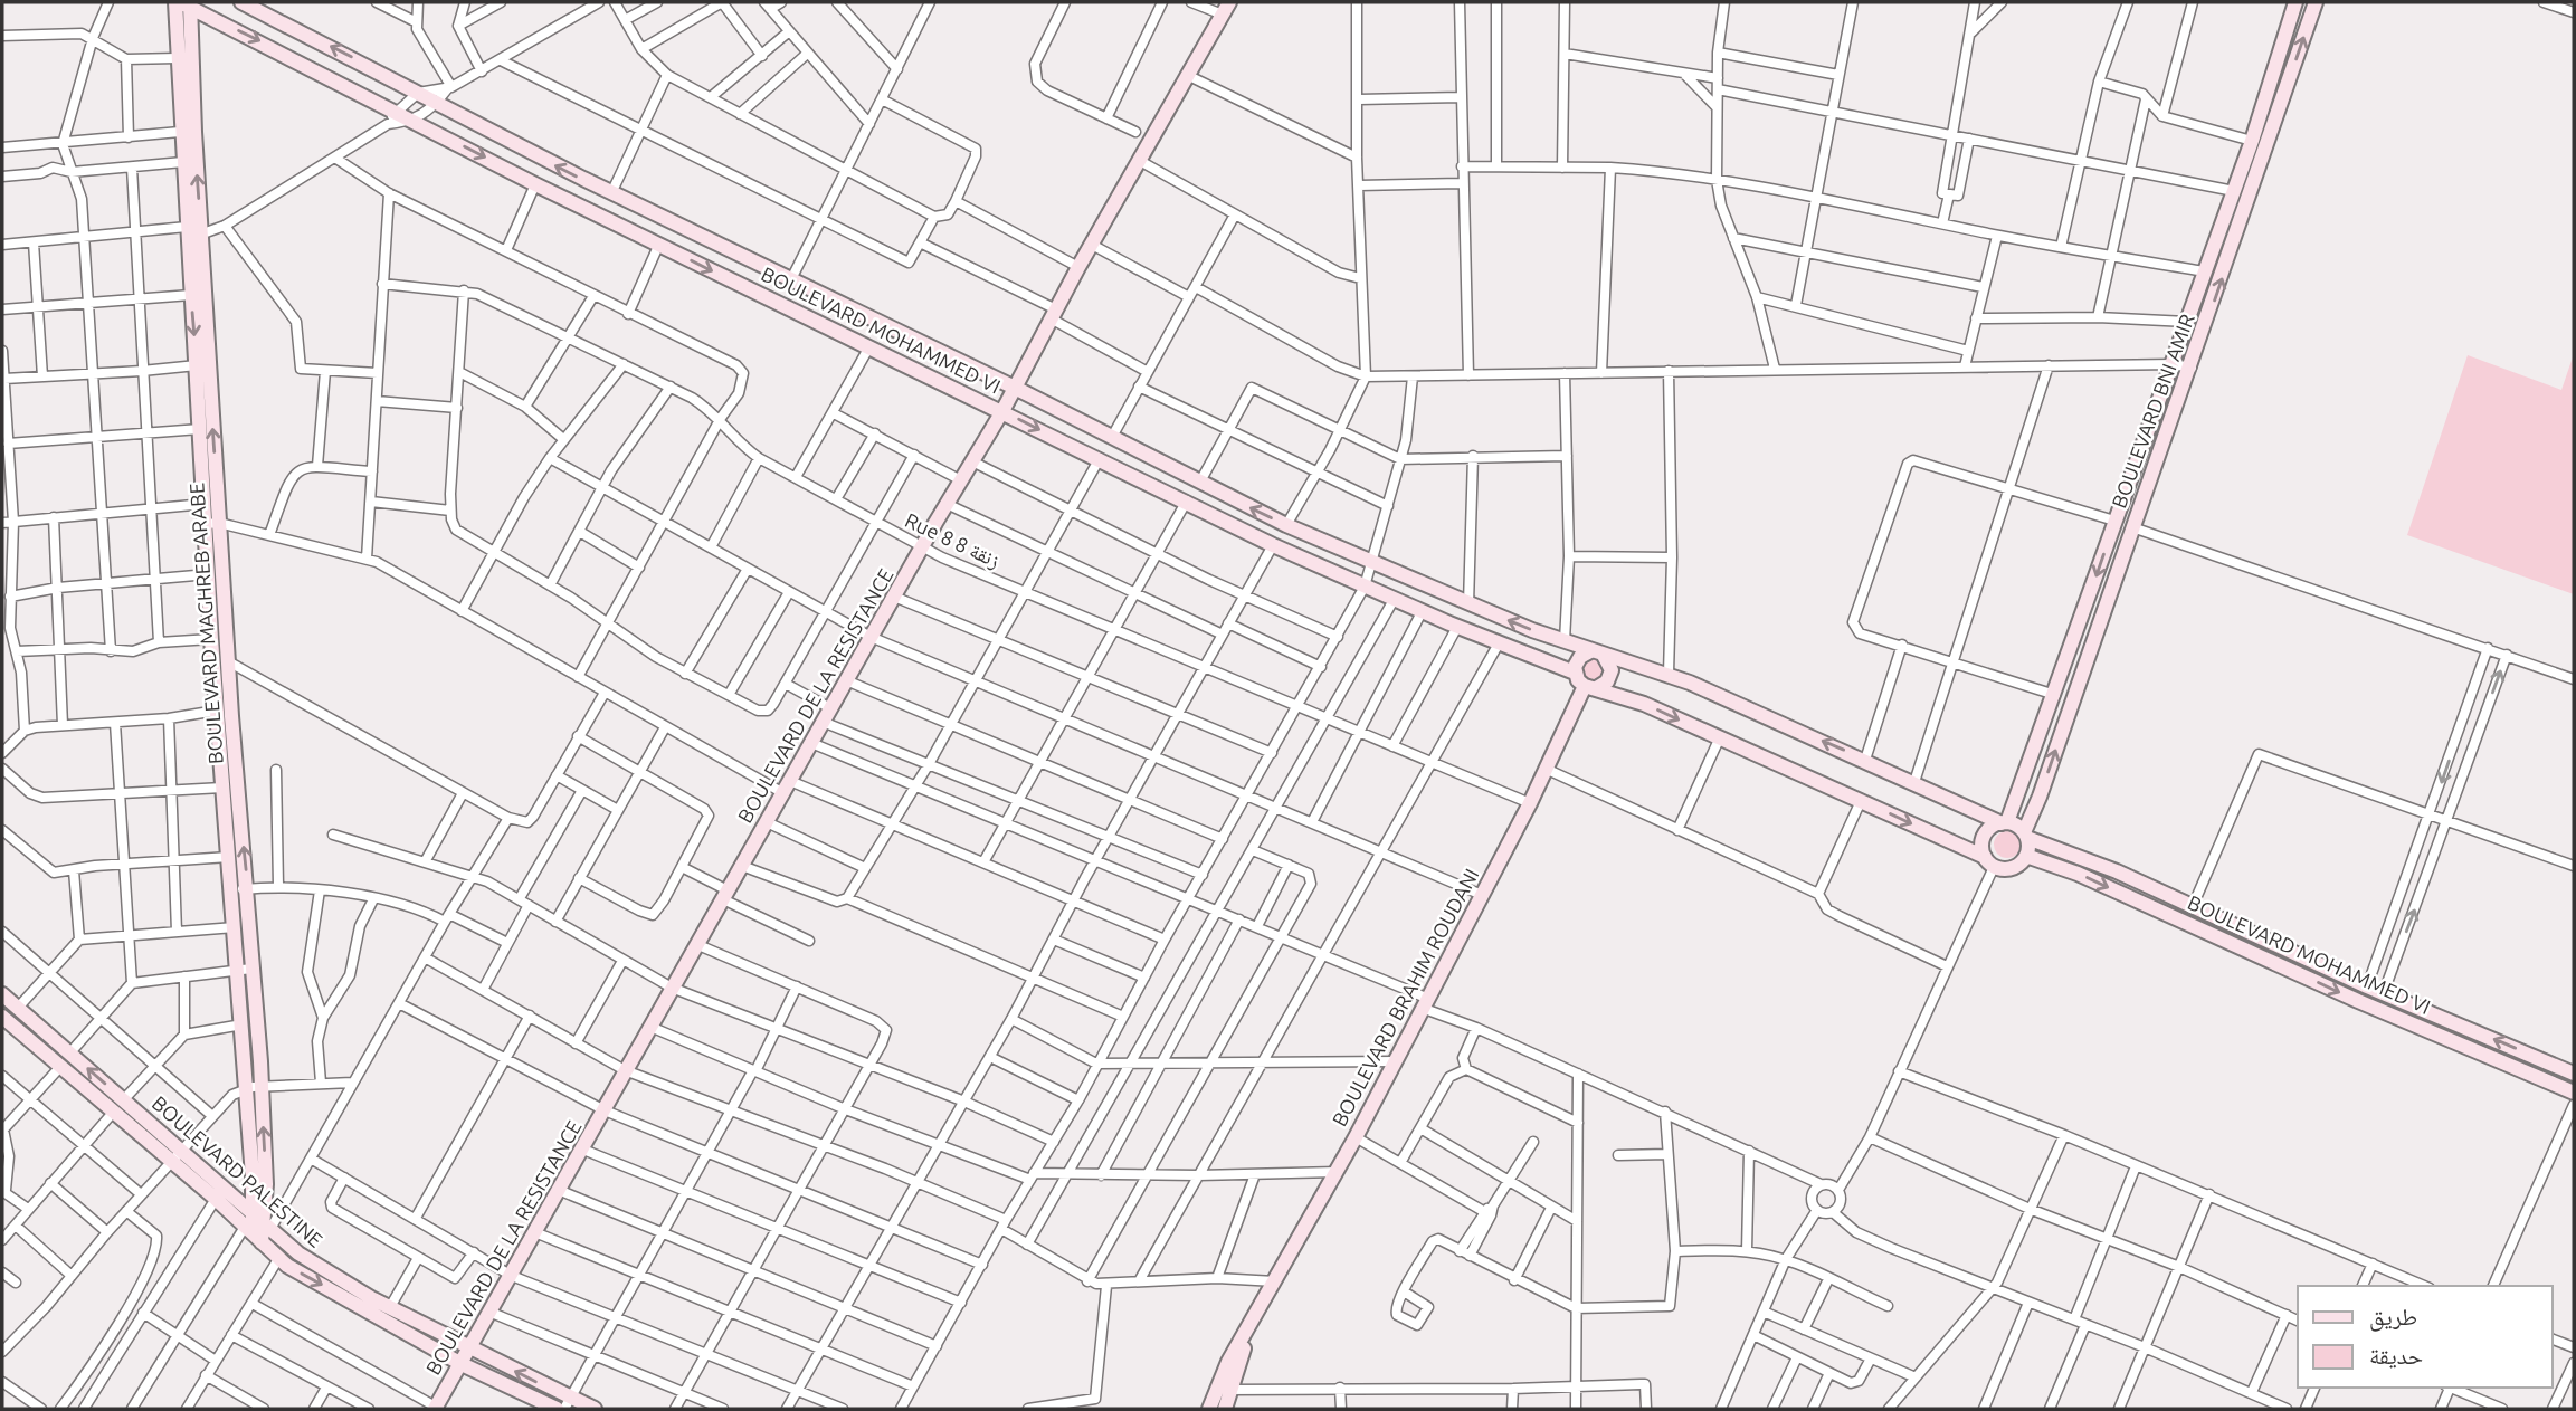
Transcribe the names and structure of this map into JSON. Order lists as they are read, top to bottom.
{
  "streets": {
    "main road": [
      "BOULEVARD MOHAMMED VI",
      "BOULEVARD BNI AMIR",
      "BOULEVARD MAGHREB ARABE",
      "BOULEVARD DE LA RESISTANCE",
      "BOULEVARD BRAHIM ROUDANI",
      "BOULEVARD PALESTINE"
    ],
    "street": ["Rue 8 8 زنقة"]
  },
  "crossings": [
    ["BOULEVARD MOHAMMED VI", "BOULEVARD BNI AMIR"],
    ["BOULEVARD MOHAMMED VI", "BOULEVARD MAGHREB ARABE"],
    ["BOULEVARD MOHAMMED VI", "BOULEVARD DE LA RESISTANCE"],
    ["BOULEVARD MOHAMMED VI", "BOULEVARD BRAHIM ROUDANI"],
    ["Rue 8 8 زنقة", "BOULEVARD DE LA RESISTANCE"],
    ["Rue 8 8 زنقة", "BOULEVARD BRAHIM ROUDANI"],
    ["BOULEVARD MAGHREB ARABE", "BOULEVARD PALESTINE"],
    ["BOULEVARD DE LA RESISTANCE", "BOULEVARD PALESTINE"]
  ],
  "legend": ["طريق", "حديقة"]
}
